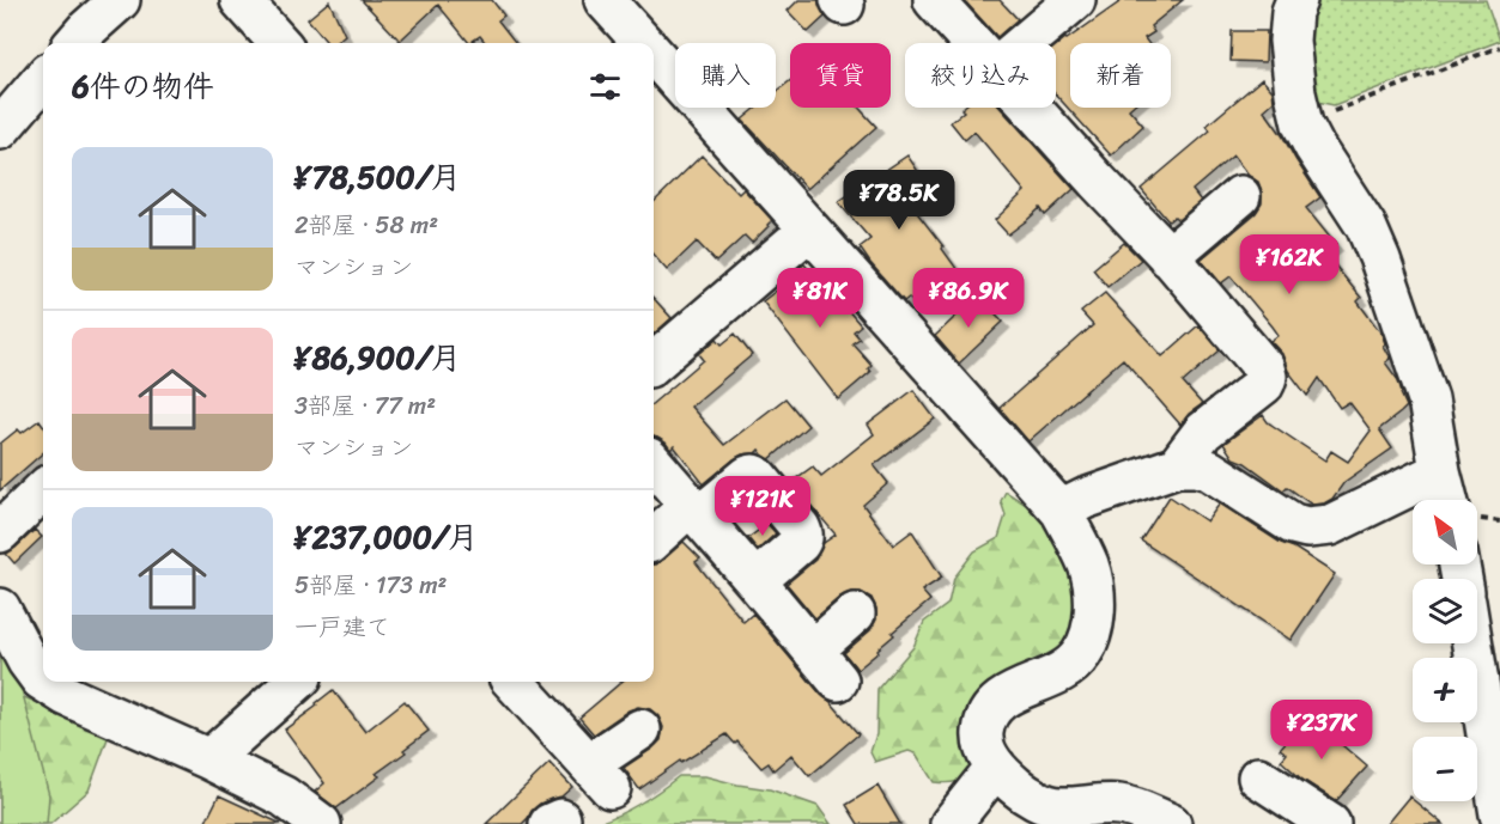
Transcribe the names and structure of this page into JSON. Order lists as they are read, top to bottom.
{
  "north": "top left",
  "page": {
    "chip": [
      "購入",
      "賃貸",
      "絞り込み",
      "新着"
    ],
    "heading": "6件の物件",
    "list": [
      {
        "name": "¥78,500/月",
        "note": "2部屋 · 58 m² · マンション"
      },
      {
        "name": "¥86,900/月",
        "note": "3部屋 · 77 m² · マンション"
      },
      {
        "name": "¥237,000/月",
        "note": "5部屋 · 173 m² · 一戸建て"
      }
    ],
    "price": [
      "¥78.5K",
      "¥162K",
      "¥81K",
      "¥86.9K",
      "¥121K",
      "¥237K"
    ],
    "map_buttons": ["+", "−"]
  }
}
